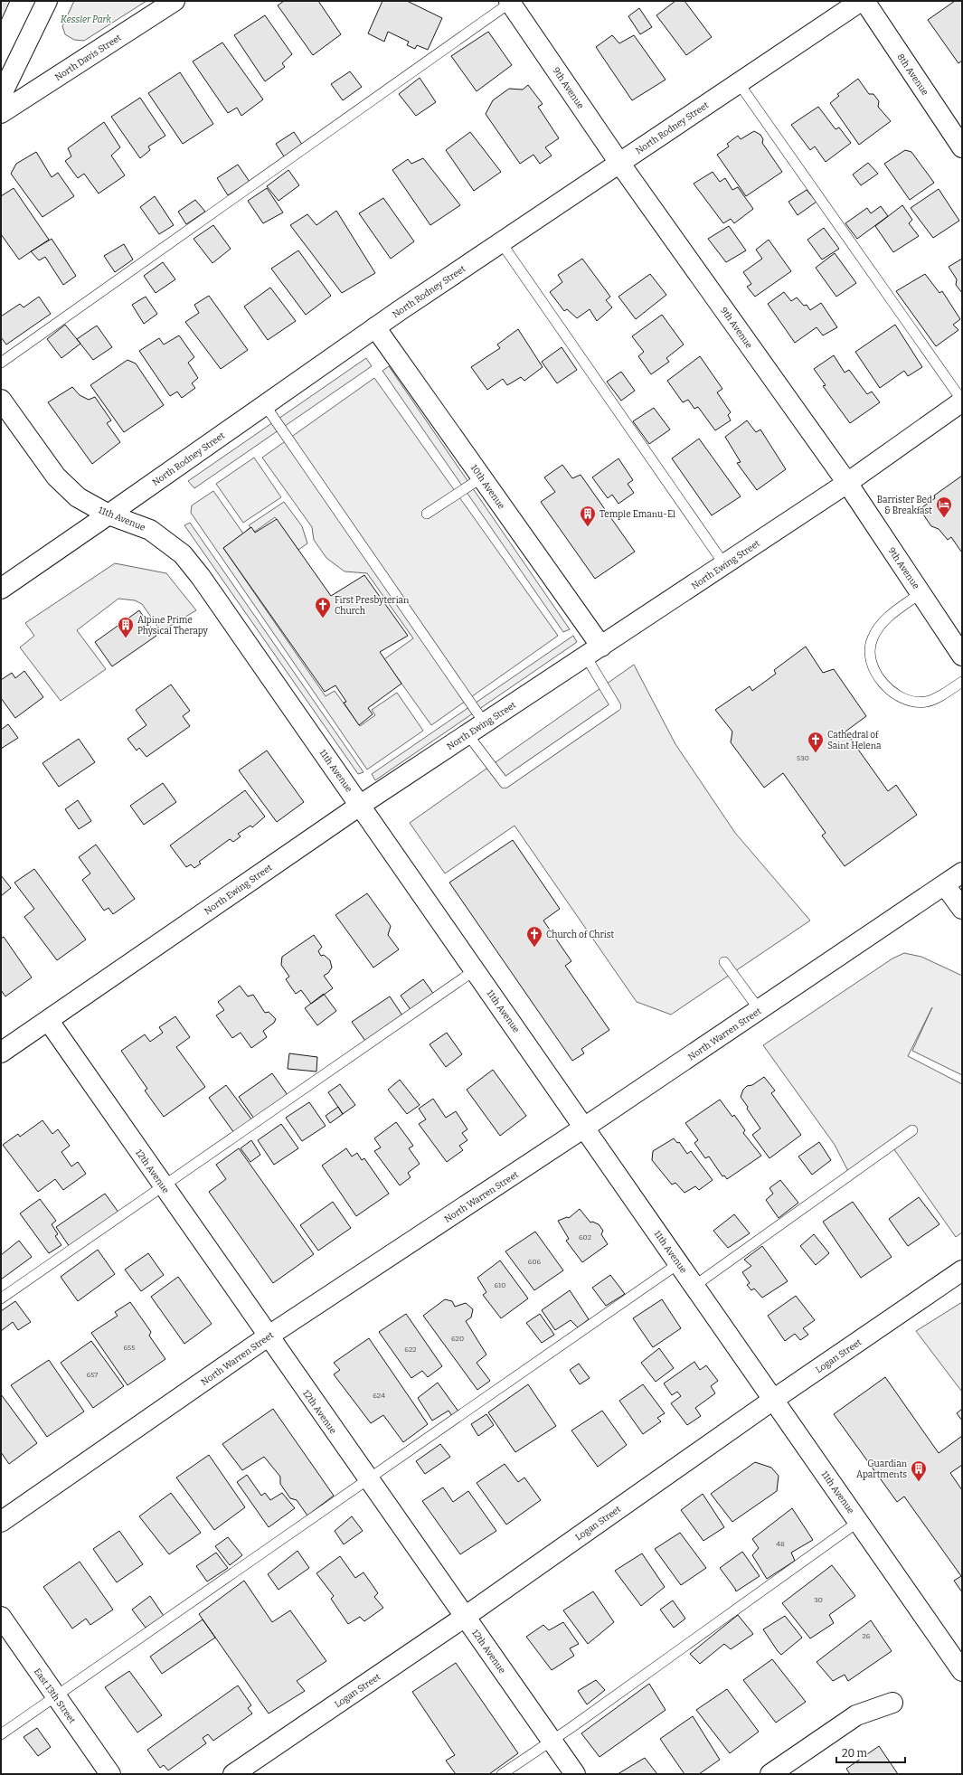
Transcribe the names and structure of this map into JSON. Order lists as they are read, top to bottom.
{
  "streets": {
    "street": [
      "North Davis Street",
      "8th Avenue",
      "9th Avenue",
      "North Rodney Street",
      "10th Avenue",
      "11th Avenue",
      "North Ewing Street",
      "North Warren Street",
      "12th Avenue",
      "Logan Street",
      "East 13th Street"
    ]
  },
  "crossings": [
    ["9th Avenue", "North Rodney Street"],
    ["9th Avenue", "North Ewing Street"],
    ["North Rodney Street", "10th Avenue"],
    ["North Rodney Street", "11th Avenue"],
    ["10th Avenue", "North Ewing Street"],
    ["11th Avenue", "North Ewing Street"],
    ["11th Avenue", "North Warren Street"],
    ["11th Avenue", "Logan Street"],
    ["North Ewing Street", "12th Avenue"],
    ["North Warren Street", "12th Avenue"],
    ["12th Avenue", "Logan Street"]
  ],
  "parks": ["Kessler Park"],
  "places": {
    "hotel": ["Barrister Bed & Breakfast"],
    "building": ["Temple Emanu-El", "Alpine Prime Physical Therapy", "Guardian Apartments"],
    "church": ["First Presbyterian Church", "Cathedral of Saint Helena", "Church of Christ"]
  },
  "house_numbers": [
    "530",
    "602",
    "606",
    "610",
    "620",
    "655",
    "622",
    "657",
    "624",
    "48",
    "30",
    "26"
  ],
  "scale_bar": "20 m"
}
